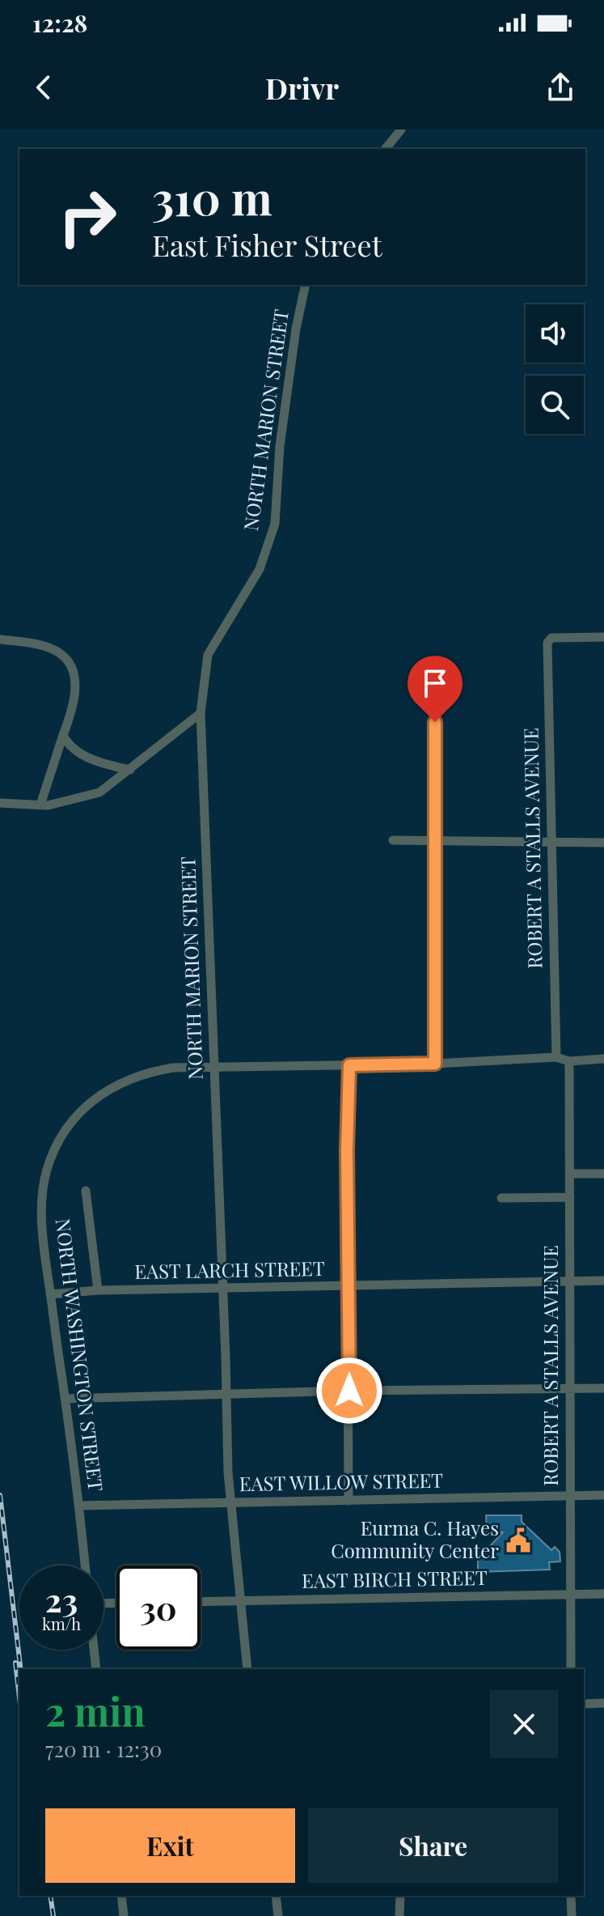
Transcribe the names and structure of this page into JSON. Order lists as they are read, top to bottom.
{
  "streets": {
    "street": [
      "NORTH MARION STREET",
      "ROBERT A STALLS AVENUE",
      "EAST LARCH STREET",
      "NORTH WASHINGTON STREET",
      "EAST WILLOW STREET",
      "EAST BIRCH STREET"
    ]
  },
  "crossings": [
    ["NORTH MARION STREET", "EAST LARCH STREET"],
    ["NORTH MARION STREET", "NORTH WASHINGTON STREET"],
    ["NORTH MARION STREET", "EAST WILLOW STREET"],
    ["NORTH MARION STREET", "EAST BIRCH STREET"],
    ["ROBERT A STALLS AVENUE", "EAST LARCH STREET"],
    ["ROBERT A STALLS AVENUE", "NORTH WASHINGTON STREET"],
    ["ROBERT A STALLS AVENUE", "EAST WILLOW STREET"],
    ["ROBERT A STALLS AVENUE", "EAST BIRCH STREET"],
    ["EAST LARCH STREET", "NORTH WASHINGTON STREET"],
    ["NORTH WASHINGTON STREET", "EAST WILLOW STREET"]
  ],
  "places": {
    "public building": ["Eurma C. Hayes Community Center"]
  },
  "page": {
    "status": "12:28",
    "header": "Drivr",
    "turn": ["310 m", "East Fisher Street"],
    "speed": "23 km/h",
    "limit": "30",
    "heading": ["2 min", "720 m · 12:30"],
    "buttons": ["Exit", "Share"]
  }
}
